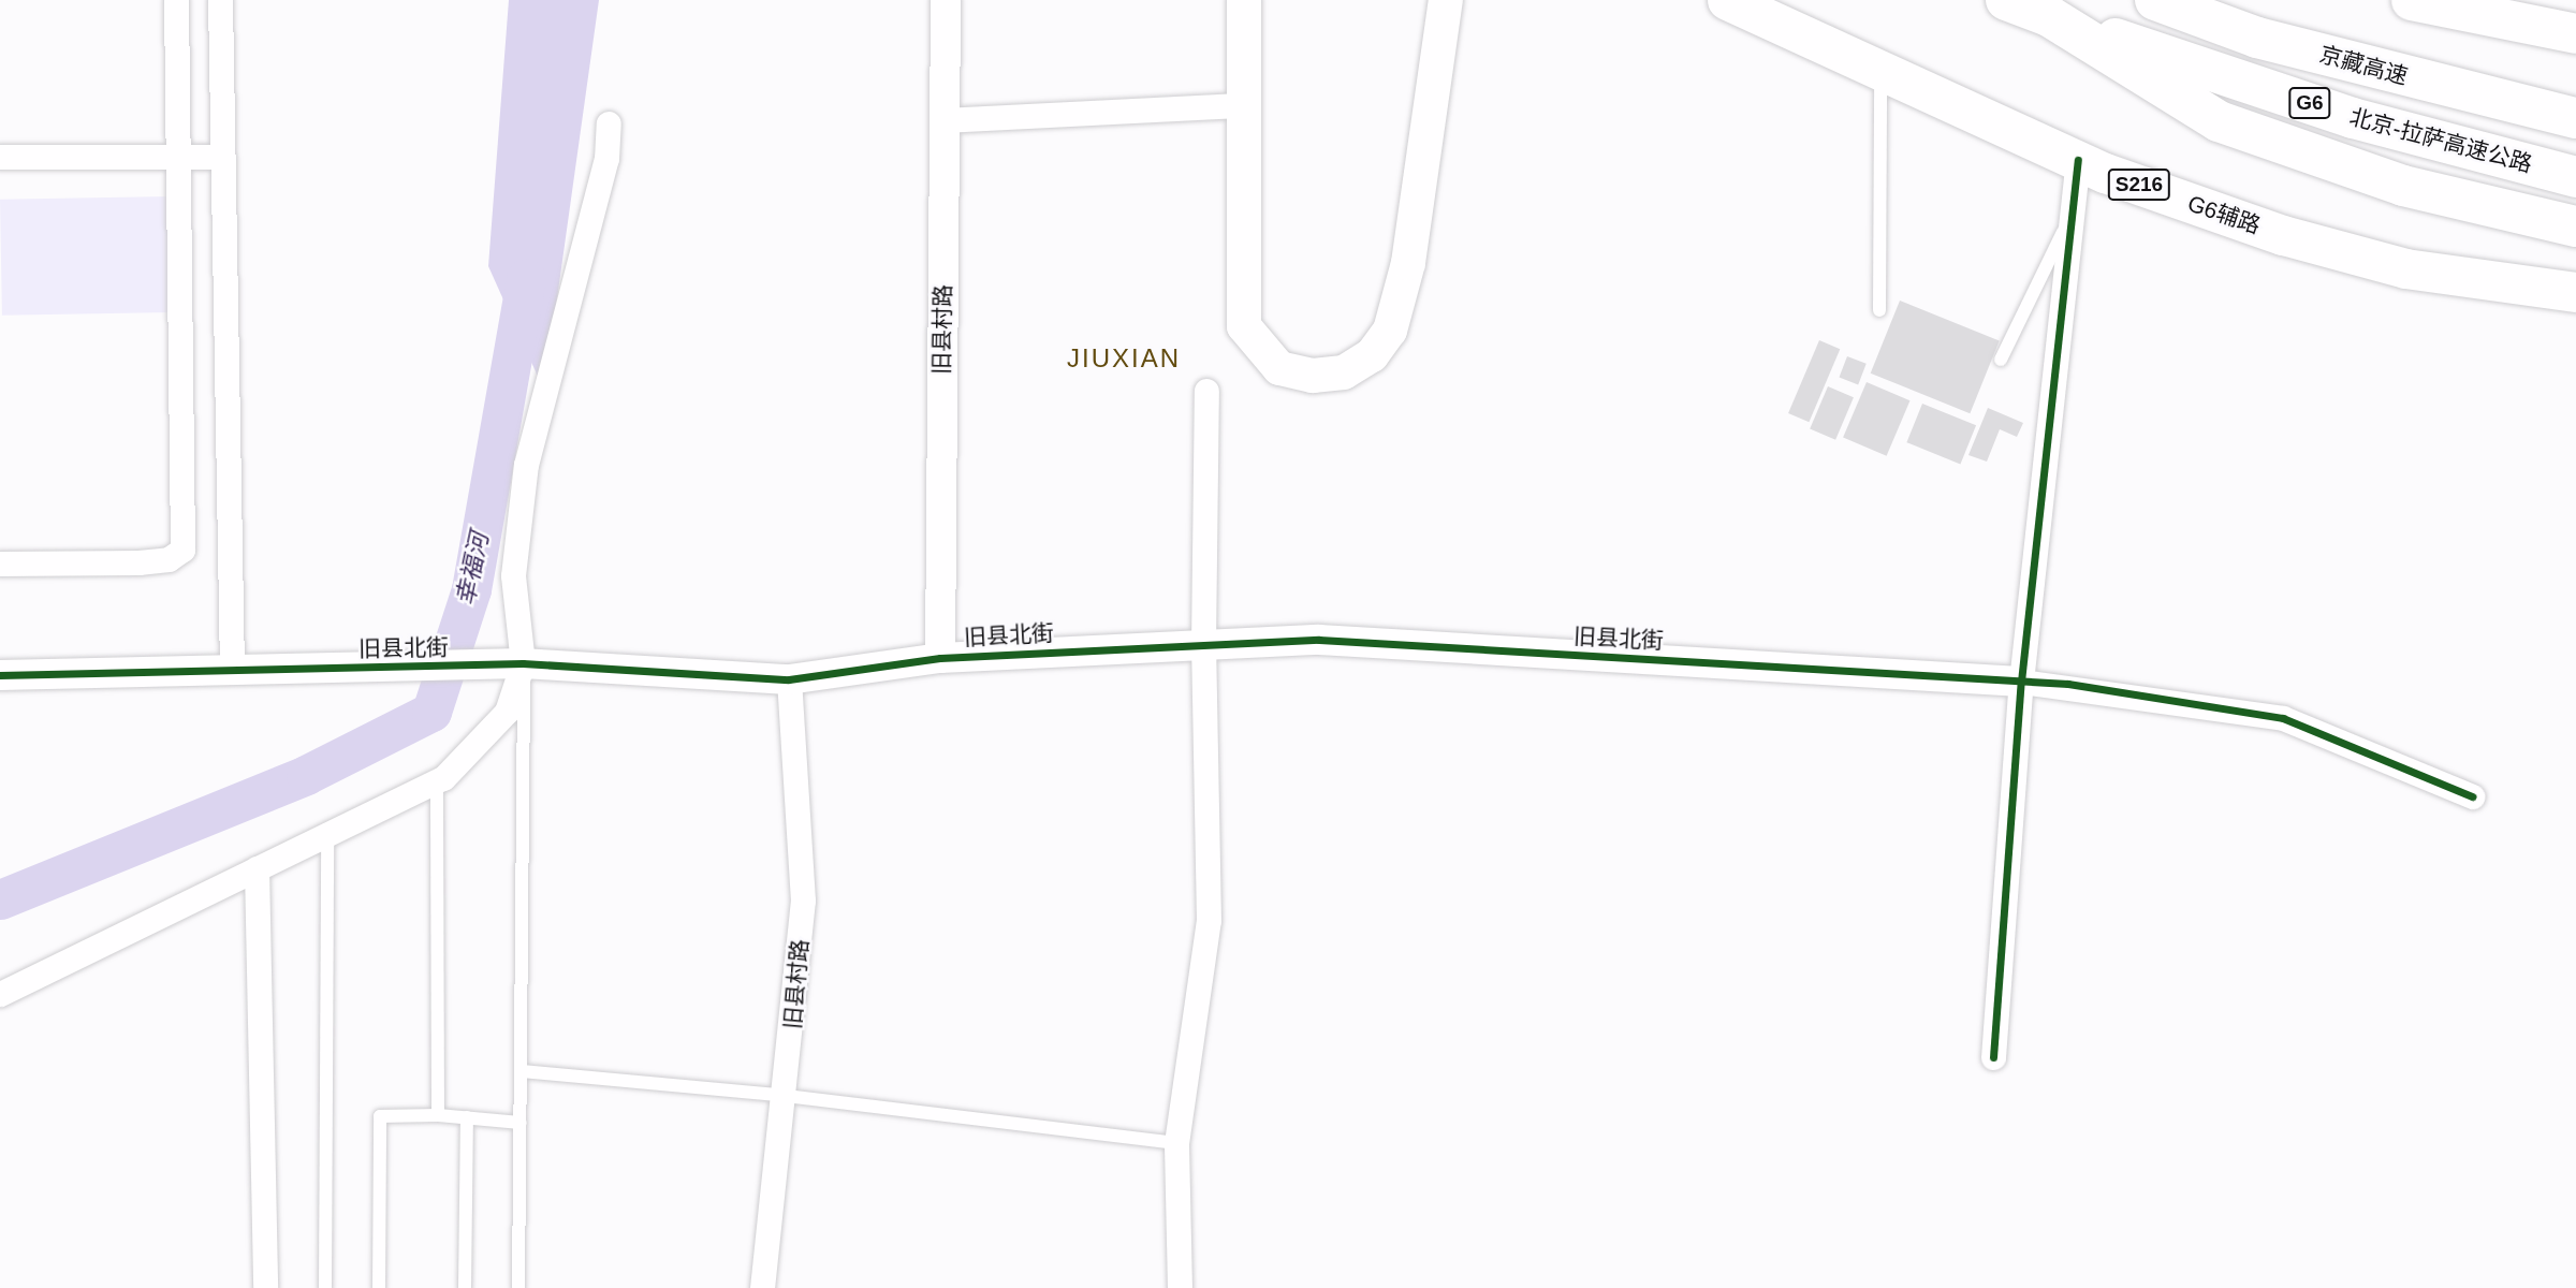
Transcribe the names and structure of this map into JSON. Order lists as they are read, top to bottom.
{
  "streets": {
    "highway": ["京藏高速", "G6", "北京-拉萨高速公路"],
    "main road": ["S216", "G6辅路"],
    "street": ["旧县村路", "旧县北街"]
  },
  "crossings": [
    ["旧县村路", "旧县北街"]
  ],
  "districts": ["JIUXIAN"],
  "water": ["幸福河"]
}
